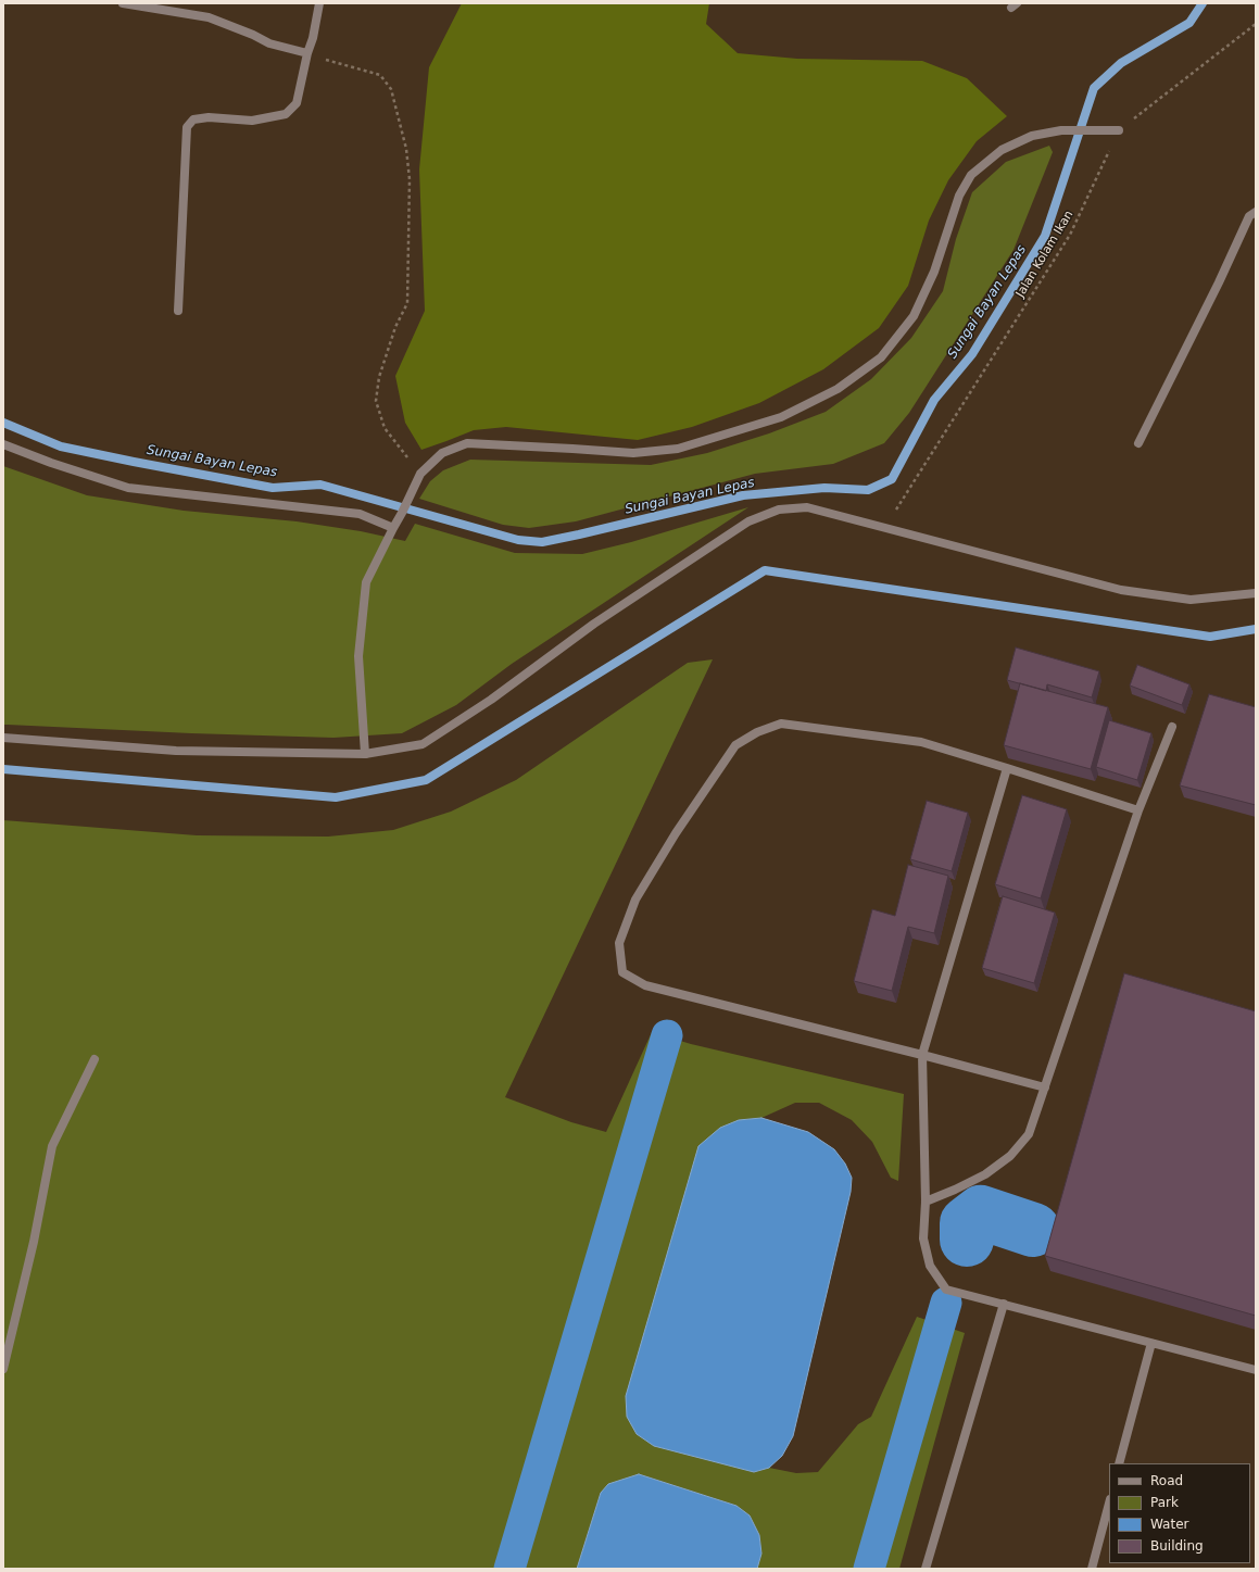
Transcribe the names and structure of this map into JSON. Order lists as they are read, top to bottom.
{
  "streets": {
    "path": ["Jalan Kolam Ikan"]
  },
  "water": ["Sungai Bayan Lepas"],
  "legend": [
    "Road",
    "Park",
    "Water",
    "Building"
  ]
}
